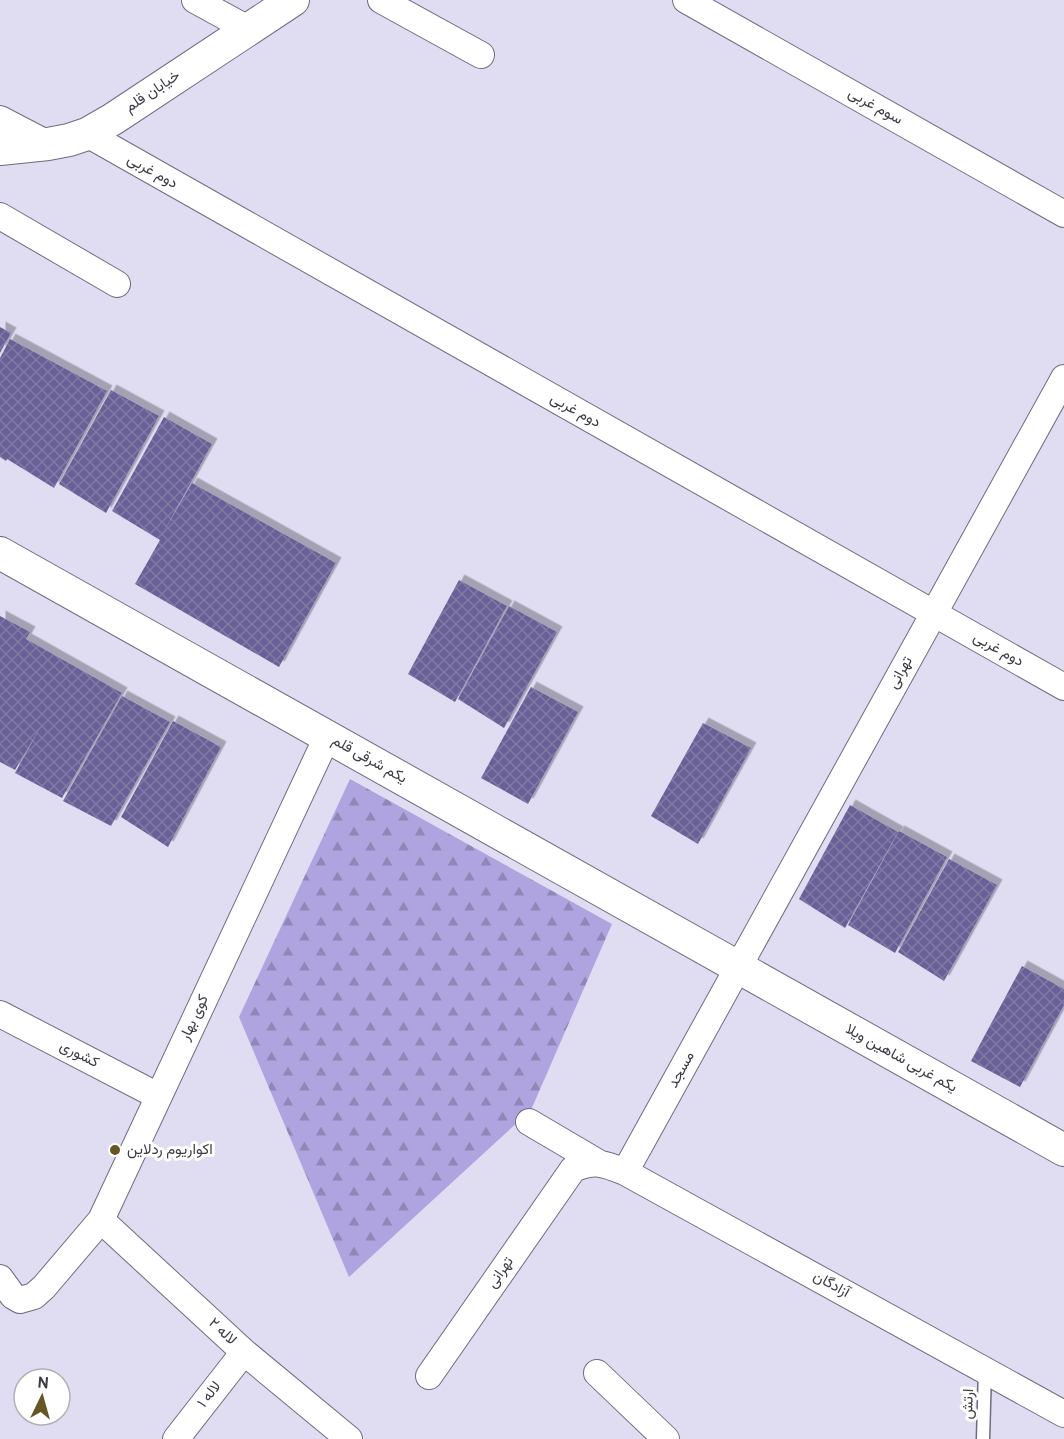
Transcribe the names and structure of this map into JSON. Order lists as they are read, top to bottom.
{
  "streets": {
    "street": [
      "خیابان قلم",
      "سوم غربی",
      "دوم غربی",
      "تهرانی",
      "یکم شرقی قلم",
      "کوی بهار",
      "کشوری",
      "یکم غربی شاهین ویلا",
      "مسجد",
      "آزادگان",
      "لاله ۲",
      "لاله ۱"
    ],
    "lane": ["ارتش"]
  },
  "crossings": [
    ["خیابان قلم", "دوم غربی"],
    ["دوم غربی", "تهرانی"],
    ["تهرانی", "یکم شرقی قلم"],
    ["تهرانی", "یکم غربی شاهین ویلا"],
    ["تهرانی", "مسجد"],
    ["تهرانی", "آزادگان"],
    ["یکم شرقی قلم", "کوی بهار"],
    ["یکم شرقی قلم", "یکم غربی شاهین ویلا"],
    ["یکم شرقی قلم", "مسجد"],
    ["کوی بهار", "کشوری"],
    ["کوی بهار", "لاله ۲"],
    ["یکم غربی شاهین ویلا", "مسجد"],
    ["مسجد", "آزادگان"],
    ["آزادگان", "ارتش"],
    ["لاله ۲", "لاله ۱"]
  ],
  "places": ["اکواریوم ردلاین"],
  "north": "top"
}
